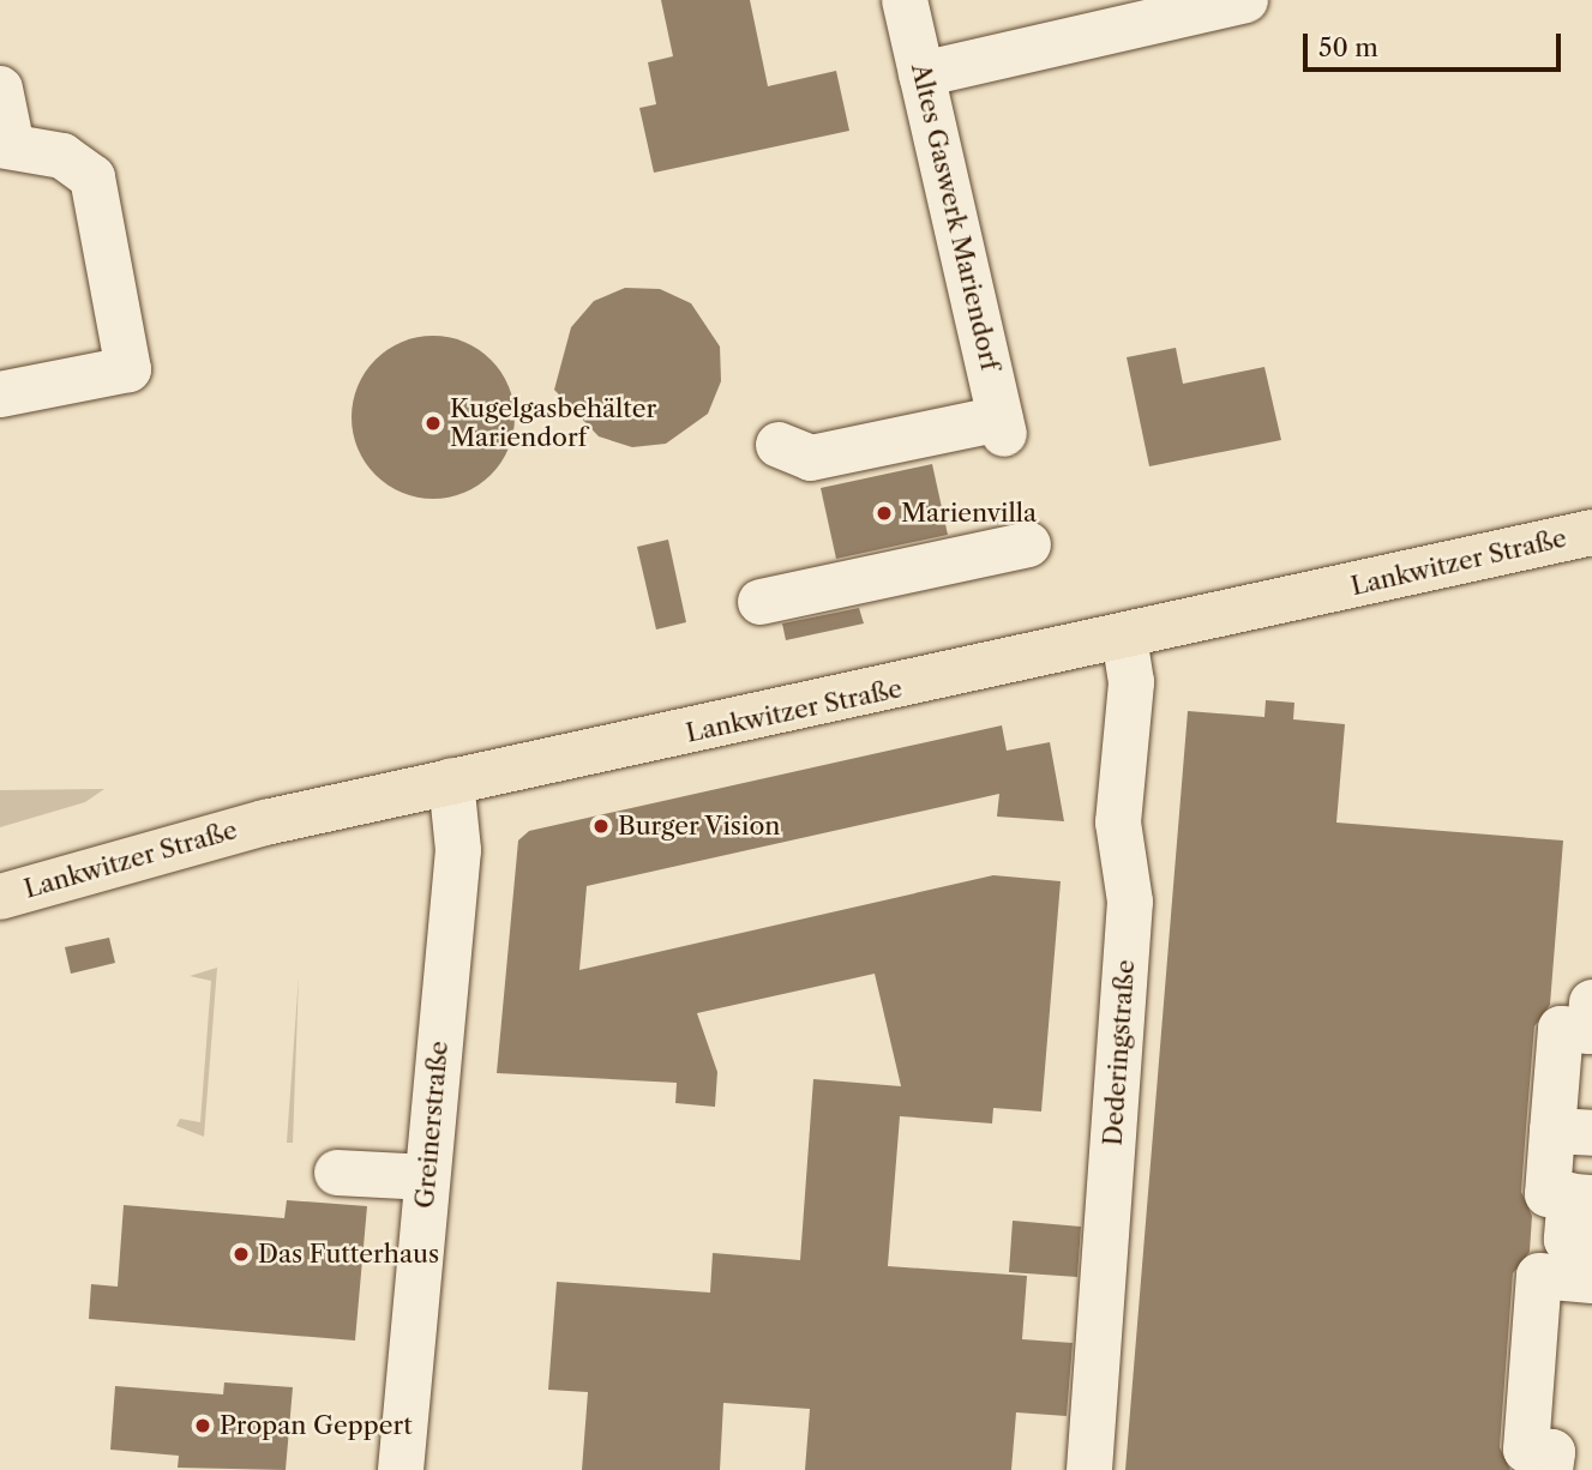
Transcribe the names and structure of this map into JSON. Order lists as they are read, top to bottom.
{
  "streets": {
    "main road": ["Lankwitzer Straße"],
    "street": ["Altes Gaswerk Mariendorf", "Dederingstraße", "Greinerstraße"]
  },
  "crossings": [
    ["Lankwitzer Straße", "Dederingstraße"],
    ["Lankwitzer Straße", "Greinerstraße"]
  ],
  "places": [
    "Kugelgasbehälter Mariendorf",
    "Marienvilla",
    "Burger Vision",
    "Das Futterhaus",
    "Propan Geppert"
  ],
  "scale_bar": "50 m"
}
